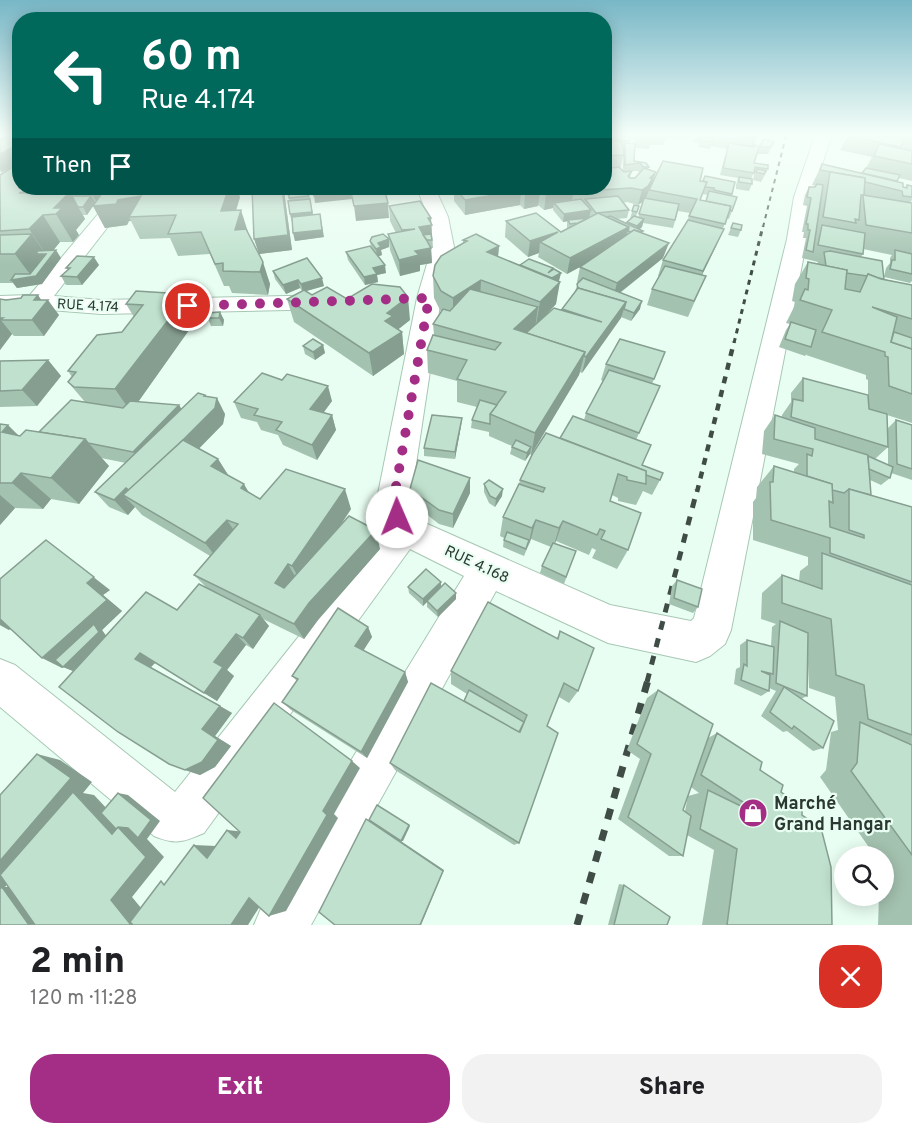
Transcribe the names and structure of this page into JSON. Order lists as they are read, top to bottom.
{
  "streets": {
    "street": ["RUE 4.174", "RUE 4.168"]
  },
  "places": {
    "shop": ["Marché Grand Hangar"]
  },
  "page": {
    "turn": ["60 m", "Rue 4.174"],
    "then": "Then",
    "heading": ["2 min", "120 m · 11:28"],
    "buttons": ["Exit", "Share"]
  }
}
